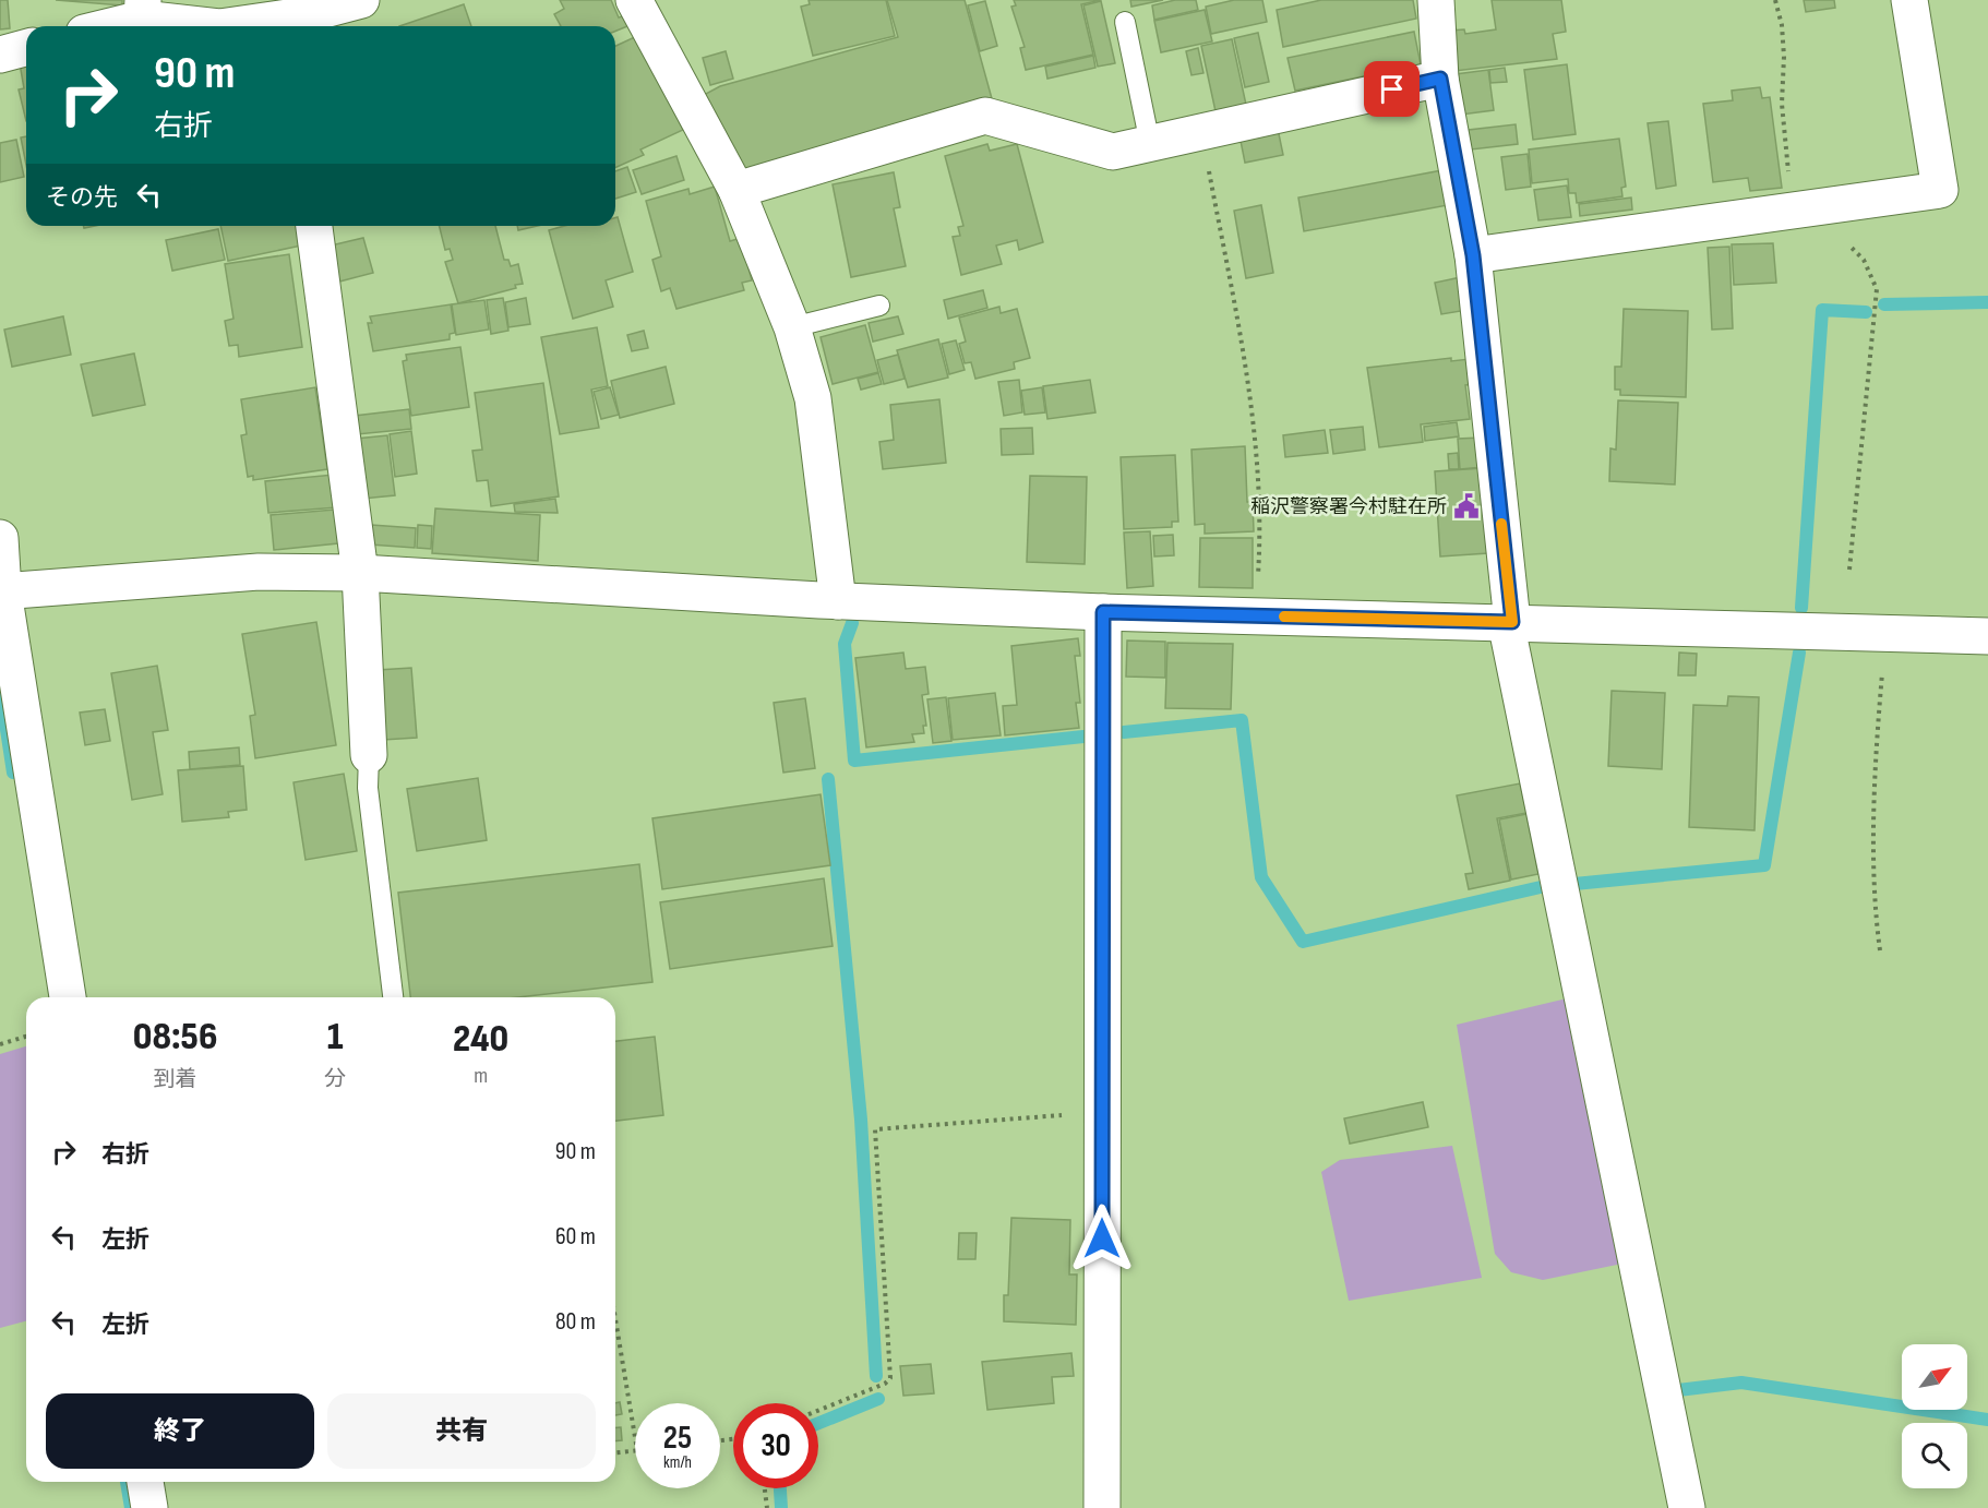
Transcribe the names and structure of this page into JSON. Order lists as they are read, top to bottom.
{
  "places": {
    "public building": ["稲沢警察署今村駐在所"]
  },
  "north": "top right",
  "page": {
    "turn": ["90 m", "右折"],
    "then": "その先",
    "eta": [
      "08:56",
      "到着",
      "1",
      "分",
      "240",
      "m"
    ],
    "list": [
      {
        "name": "右折",
        "value": "90 m"
      },
      {
        "name": "左折",
        "value": "60 m"
      },
      {
        "name": "左折",
        "value": "80 m"
      }
    ],
    "buttons": ["終了", "共有"],
    "speed": "25 km/h",
    "limit": "30"
  }
}
